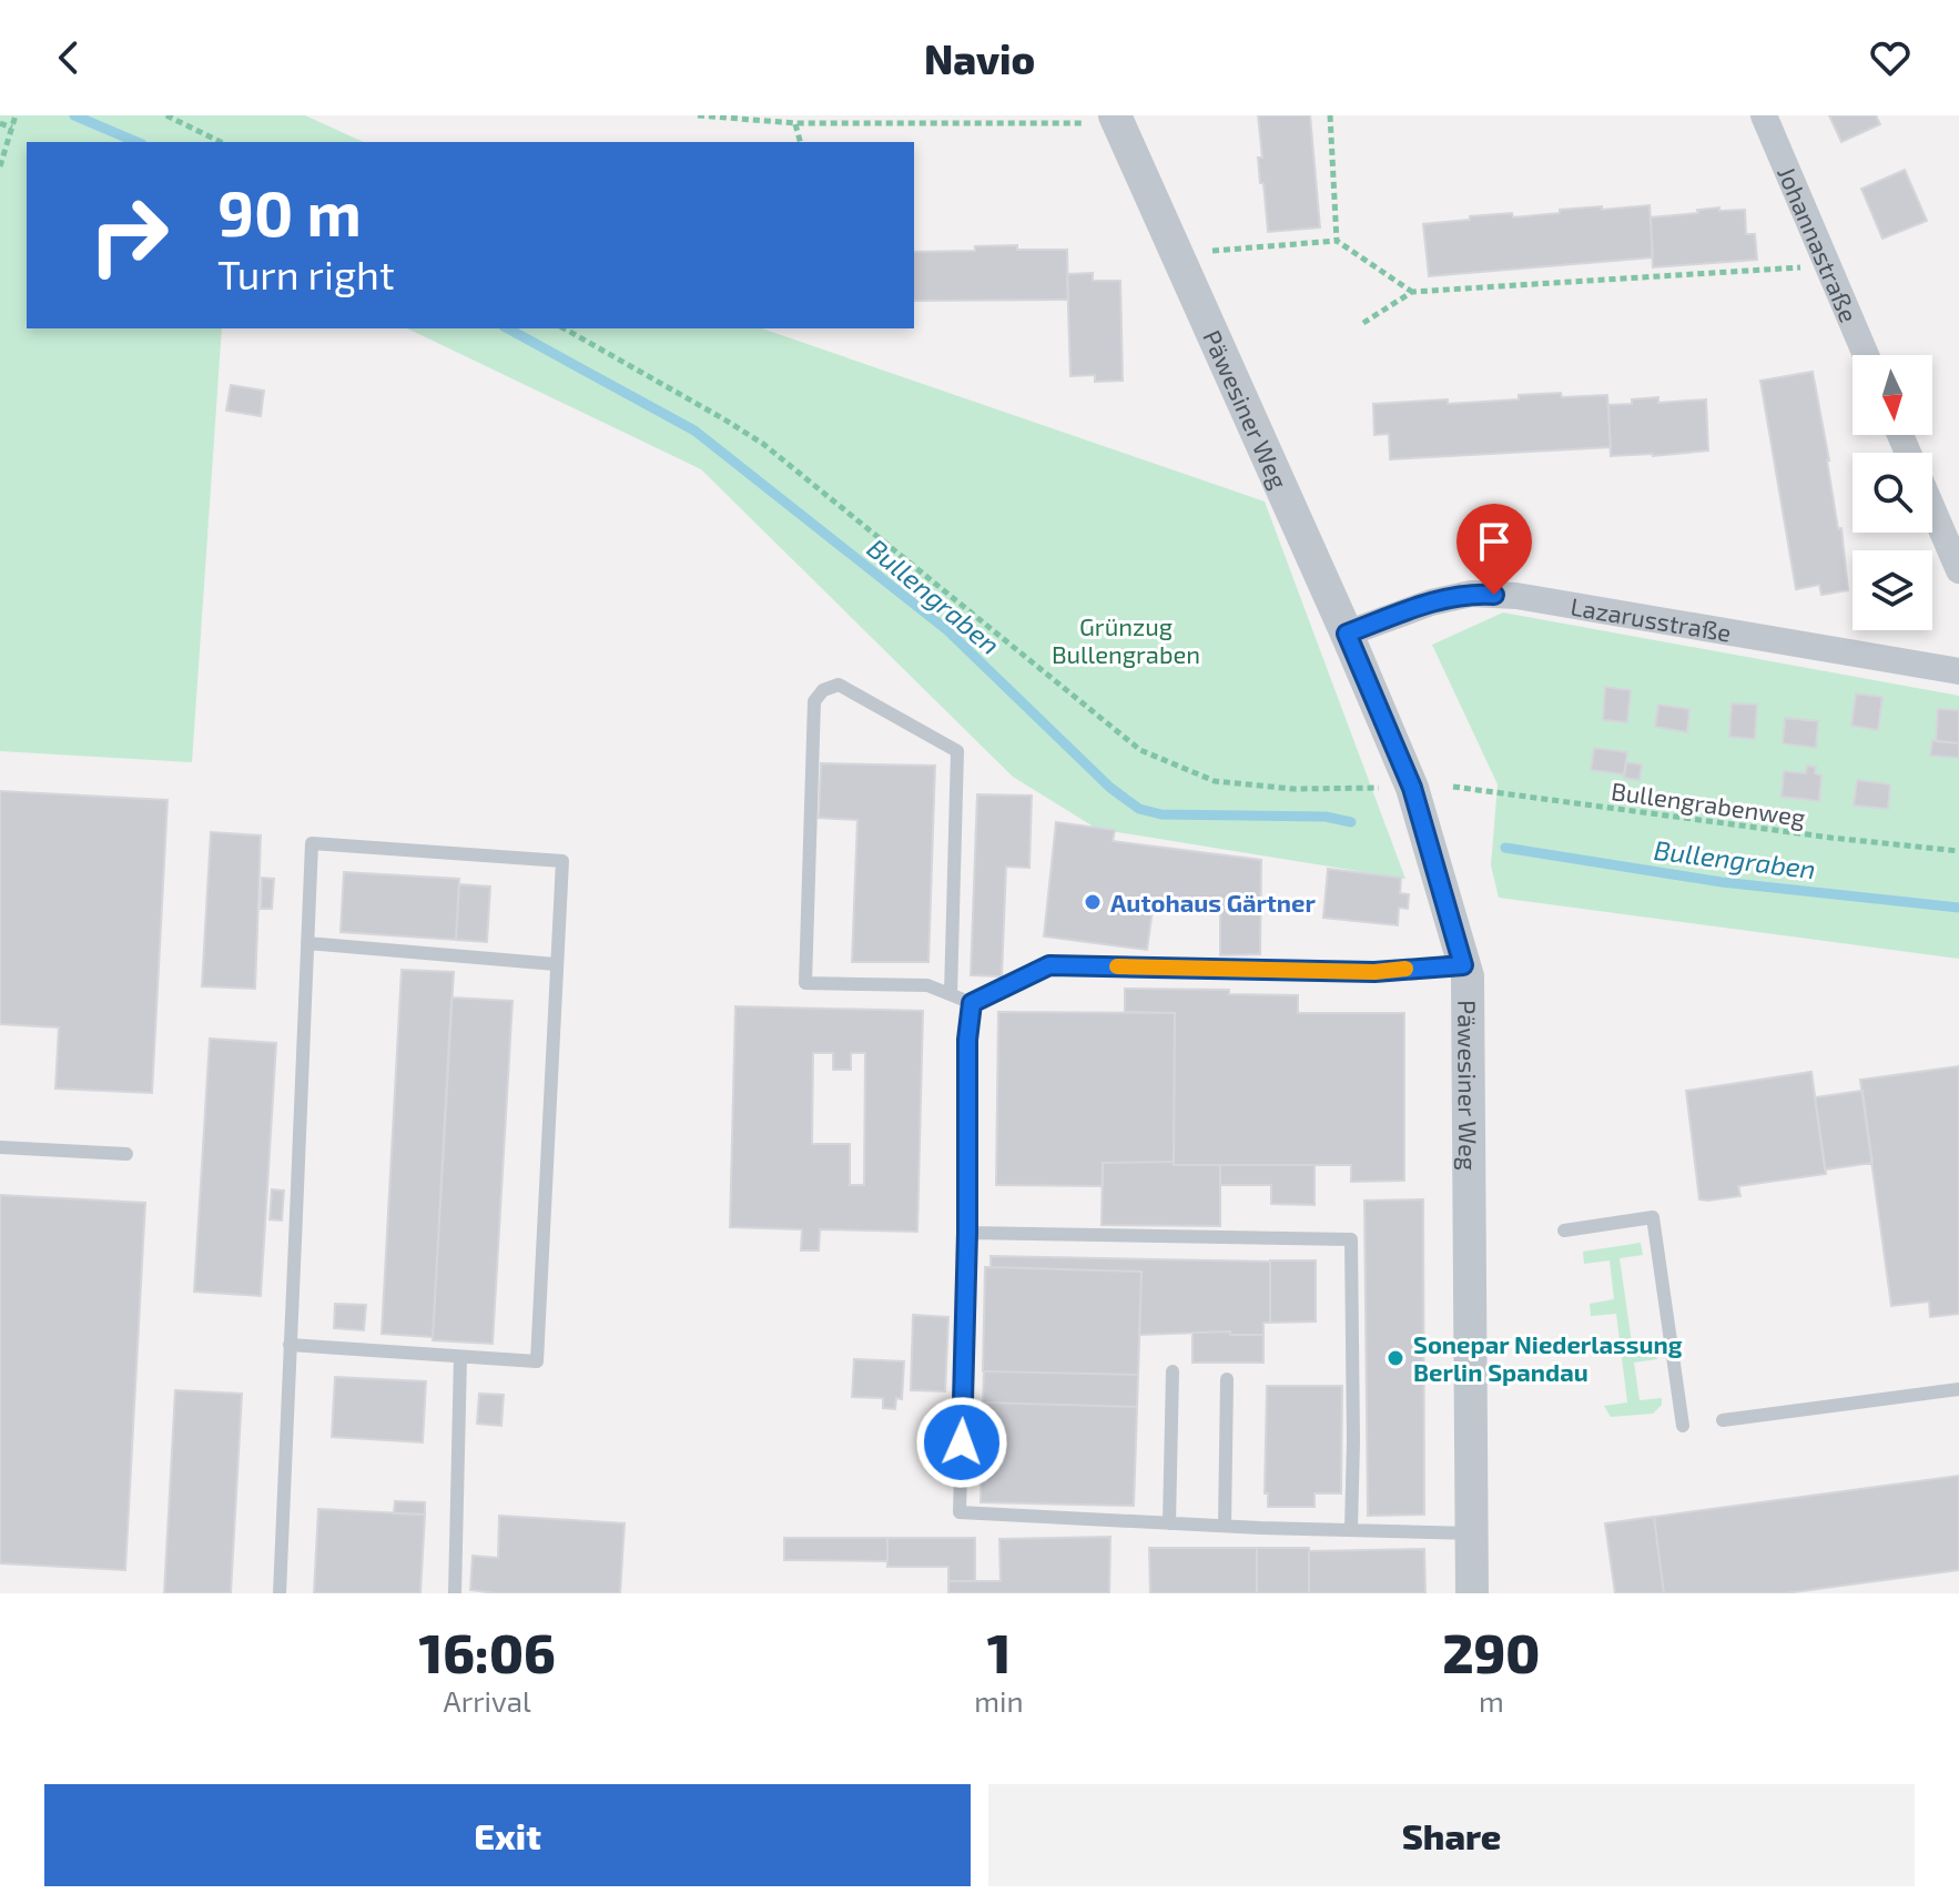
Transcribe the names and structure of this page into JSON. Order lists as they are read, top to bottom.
{
  "streets": {
    "street": ["Johannastraße", "Päwesiner Weg", "Lazarusstraße"],
    "path": ["Bullengrabenweg"]
  },
  "crossings": [
    ["Päwesiner Weg", "Lazarusstraße"]
  ],
  "water": ["Bullengraben"],
  "parks": ["Grünzug Bullengraben"],
  "places": ["Autohaus Gärtner", "Sonepar Niederlassung Berlin Spandau"],
  "north": "bottom",
  "page": {
    "header": "Navio",
    "turn": ["90 m", "Turn right"],
    "eta": [
      "16:06",
      "Arrival",
      "1",
      "min",
      "290",
      "m"
    ],
    "buttons": ["Exit", "Share"]
  }
}
